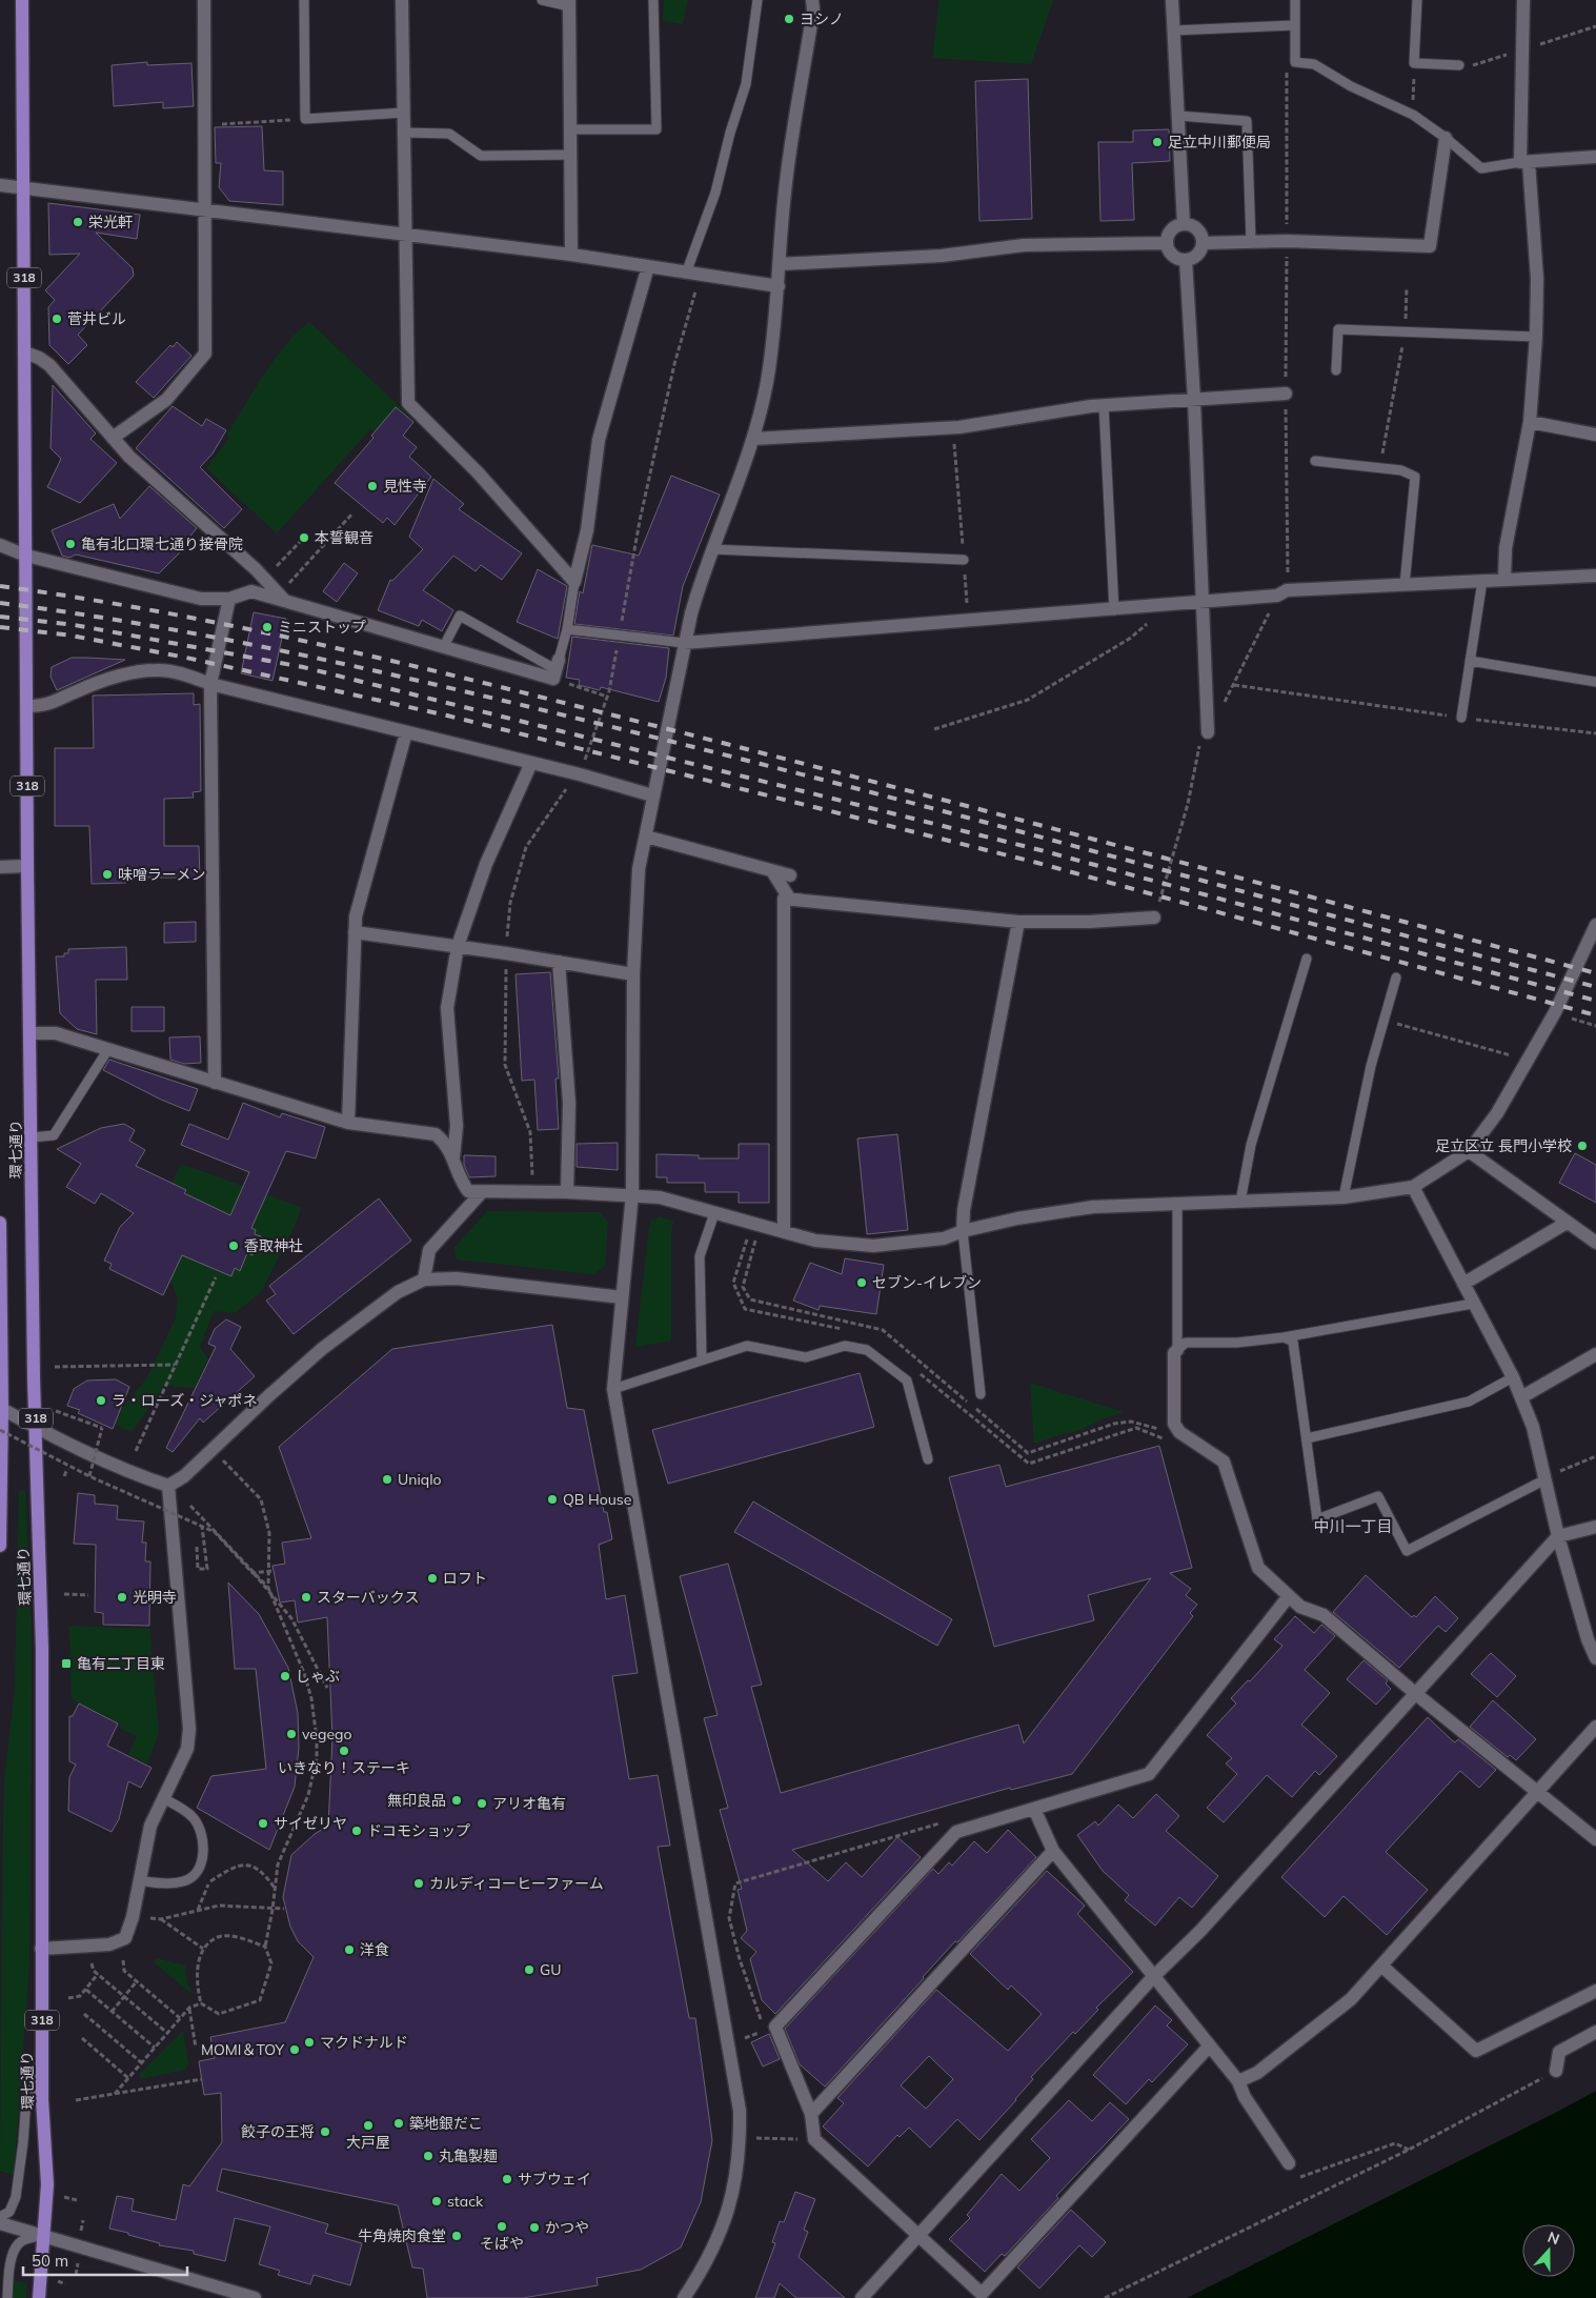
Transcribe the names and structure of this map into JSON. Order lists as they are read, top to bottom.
{
  "streets": {
    "main road": ["318", "環七通り"]
  },
  "districts": ["中川一丁目"],
  "places": {
    "other": [
      "ヨシノ",
      "足立中川郵便局",
      "栄光軒",
      "菅井ビル",
      "見性寺",
      "本誓観音",
      "亀有北口環七通り接骨院",
      "ミニストップ",
      "味噌ラーメン",
      "足立区立 長門小学校",
      "香取神社",
      "セブン-イレブン",
      "ラ・ローズ・ジャポネ",
      "Uniqlo",
      "QB House",
      "ロフト",
      "光明寺",
      "スターバックス",
      "しゃぶ",
      "vegego",
      "いきなり！ステーキ",
      "無印良品",
      "アリオ亀有",
      "サイゼリヤ",
      "ドコモショップ",
      "カルディコーヒーファーム",
      "洋食",
      "GU",
      "マクドナルド",
      "MOMI＆TOY",
      "築地銀だこ",
      "大戸屋",
      "餃子の王将",
      "丸亀製麺",
      "サブウェイ",
      "stack",
      "そばや",
      "かつや",
      "牛角焼肉食堂"
    ],
    "transit": ["亀有二丁目東"]
  },
  "scale_bar": "50 m",
  "north": "top"
}
